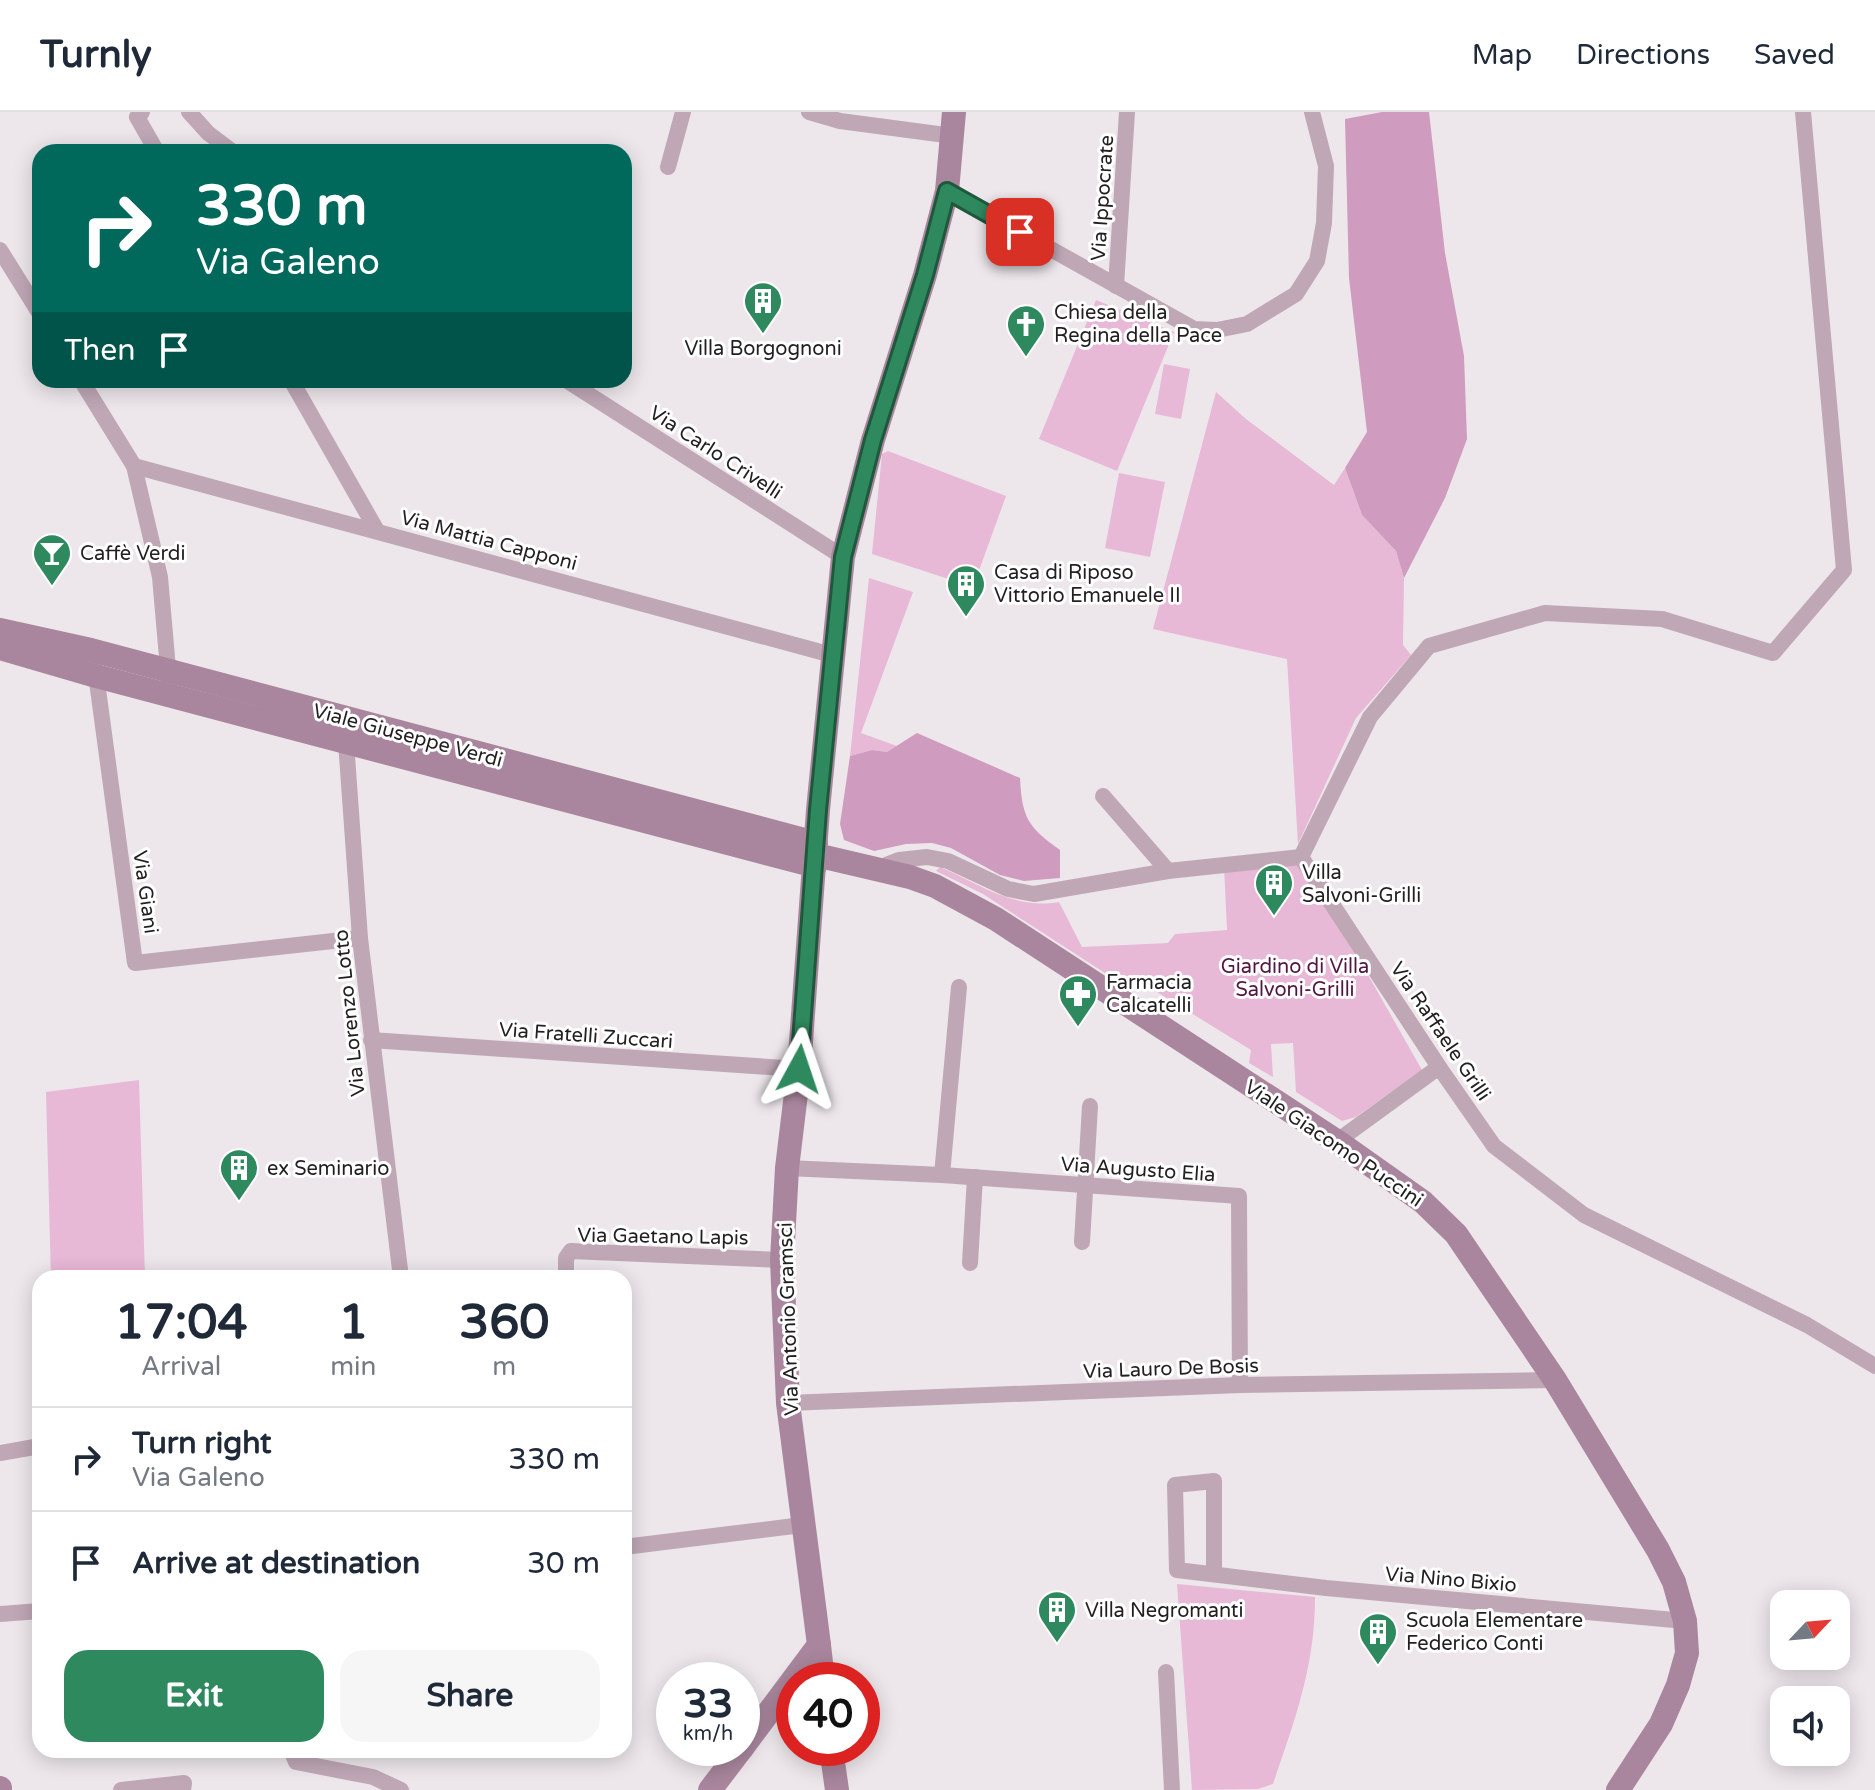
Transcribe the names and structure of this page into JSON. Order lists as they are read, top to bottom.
{
  "streets": {
    "street": [
      "Via Ippocrate",
      "Via Carlo Crivelli",
      "Via Mattia Capponi",
      "Viale Giuseppe Verdi",
      "Via Giani",
      "Via Lorenzo Lotto",
      "Via Raffaele Grilli",
      "Via Fratelli Zuccari",
      "Viale Giacomo Puccini",
      "Via Augusto Elia",
      "Via Gaetano Lapis",
      "Via Antonio Gramsci",
      "Via Lauro De Bosis",
      "Via Nino Bixio"
    ]
  },
  "crossings": [
    ["Via Carlo Crivelli", "Via Antonio Gramsci"],
    ["Via Mattia Capponi", "Via Antonio Gramsci"],
    ["Viale Giuseppe Verdi", "Via Giani"],
    ["Viale Giuseppe Verdi", "Via Lorenzo Lotto"],
    ["Viale Giuseppe Verdi", "Viale Giacomo Puccini"],
    ["Viale Giuseppe Verdi", "Via Antonio Gramsci"],
    ["Via Giani", "Via Lorenzo Lotto"],
    ["Via Lorenzo Lotto", "Via Fratelli Zuccari"],
    ["Via Fratelli Zuccari", "Via Antonio Gramsci"],
    ["Viale Giacomo Puccini", "Via Antonio Gramsci"],
    ["Viale Giacomo Puccini", "Via Lauro De Bosis"],
    ["Viale Giacomo Puccini", "Via Nino Bixio"],
    ["Via Augusto Elia", "Via Antonio Gramsci"],
    ["Via Augusto Elia", "Via Lauro De Bosis"],
    ["Via Gaetano Lapis", "Via Antonio Gramsci"],
    ["Via Antonio Gramsci", "Via Lauro De Bosis"]
  ],
  "parks": ["Giardino di Villa Salvoni-Grilli"],
  "places": {
    "building": [
      "Villa Borgognoni",
      "Casa di Riposo Vittorio Emanuele II",
      "Villa Salvoni-Grilli",
      "ex Seminario",
      "Villa Negromanti",
      "Scuola Elementare Federico Conti"
    ],
    "church": ["Chiesa della Regina della Pace"],
    "bar": ["Caffè Verdi"],
    "pharmacy": ["Farmacia Calcatelli"]
  },
  "north": "top right",
  "page": {
    "header": "Turnly",
    "nav": ["Map", "Directions", "Saved"],
    "turn": ["330 m", "Via Galeno"],
    "then": "Then",
    "eta": [
      "17:04",
      "Arrival",
      "1",
      "min",
      "360",
      "m"
    ],
    "list": [
      {
        "name": "Turn right",
        "note": "Via Galeno",
        "value": "330 m"
      },
      {
        "name": "Arrive at destination",
        "value": "30 m"
      }
    ],
    "buttons": ["Exit", "Share"],
    "speed": "33 km/h",
    "limit": "40"
  }
}
